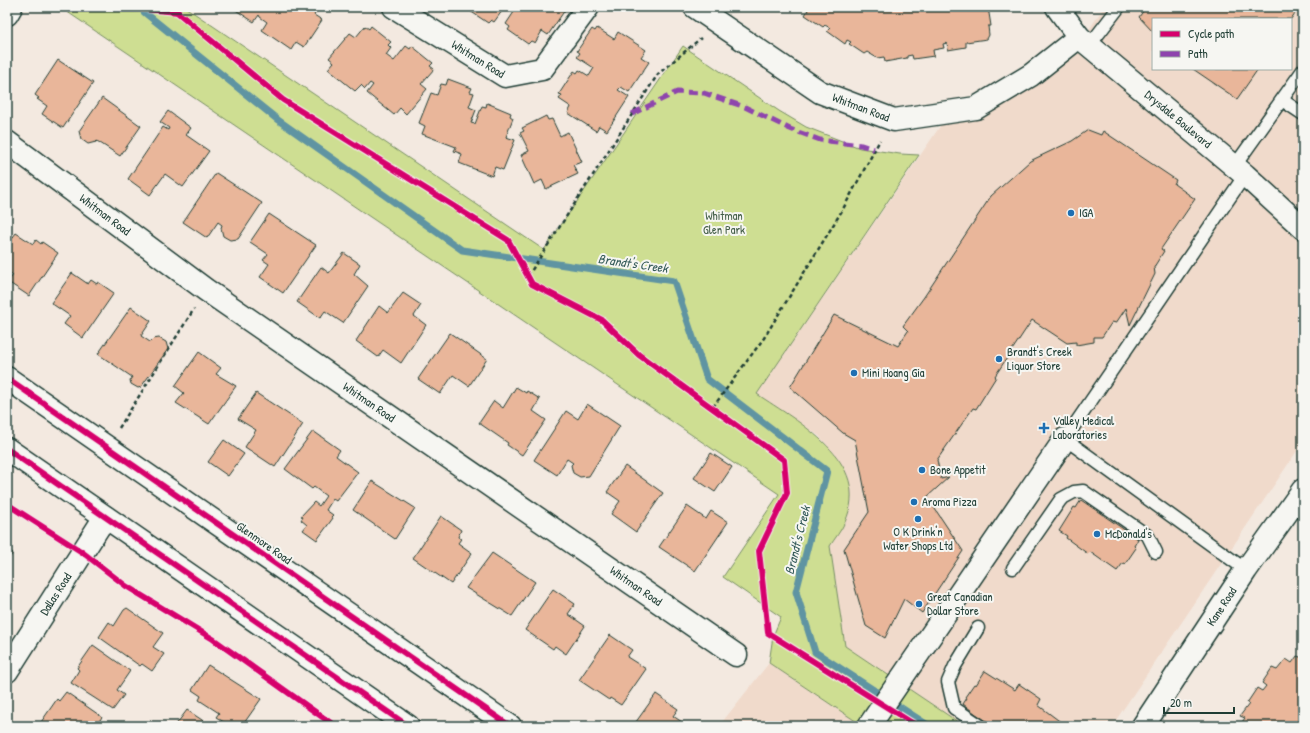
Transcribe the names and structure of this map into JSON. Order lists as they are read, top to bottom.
{
  "streets": {
    "street": [
      "Whitman Road",
      "Drysdale Boulevard",
      "Glenmore Road",
      "Dallas Road",
      "Kane Road"
    ]
  },
  "crossings": [
    ["Whitman Road", "Drysdale Boulevard"]
  ],
  "water": ["Brandt's Creek"],
  "parks": ["Whitman Glen Park"],
  "places": {
    "other": [
      "IGA",
      "Brandt's Creek Liquor Store",
      "Mini Hoang Gia",
      "Bone Appetit",
      "Aroma Pizza",
      "O K Drink'n Water Shops Ltd",
      "McDonald's",
      "Great Canadian Dollar Store"
    ],
    "health": ["Valley Medical Laboratories"]
  },
  "legend": ["Cycle path", "Path"],
  "scale_bar": "20 m"
}
